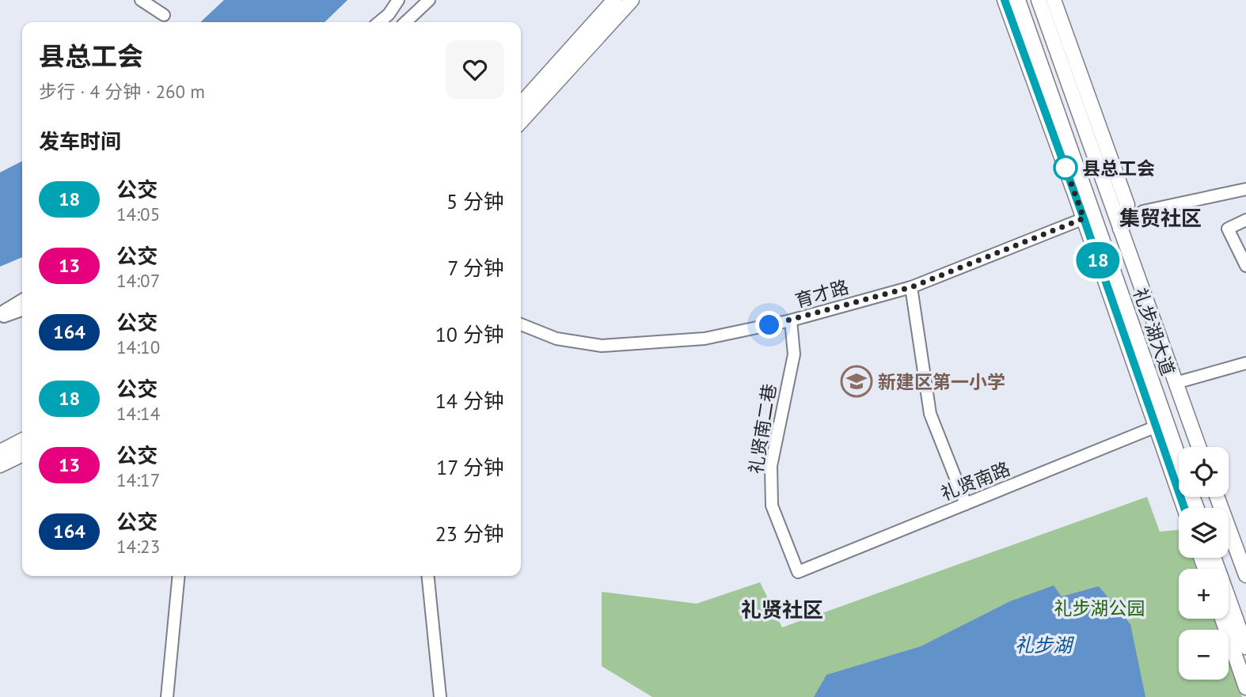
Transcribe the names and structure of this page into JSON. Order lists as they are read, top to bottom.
{
  "streets": {
    "main road": ["礼步湖大道"],
    "street": ["育才路", "礼贤南二巷", "礼贤南路"]
  },
  "crossings": [
    ["育才路", "礼步湖大道"],
    ["育才路", "礼贤南二巷"],
    ["礼步湖大道", "礼贤南路"],
    ["礼贤南二巷", "礼贤南路"]
  ],
  "districts": ["集贸社区", "礼贤社区"],
  "water": ["礼步湖"],
  "parks": ["礼步湖公园"],
  "places": {
    "other": ["县总工会"],
    "school or university": ["新建区第一小学"]
  },
  "lines": ["bus line 18"],
  "page": {
    "on_map": "18",
    "heading": [
      ["县总工会", "步行 · 4 分钟 · 260 m"],
      "发车时间"
    ],
    "list": [
      {
        "mark": "18",
        "name": "公交",
        "note": "14:05",
        "value": "5 分钟"
      },
      {
        "mark": "13",
        "name": "公交",
        "note": "14:07",
        "value": "7 分钟"
      },
      {
        "mark": "164",
        "name": "公交",
        "note": "14:10",
        "value": "10 分钟"
      },
      {
        "mark": "18",
        "name": "公交",
        "note": "14:14",
        "value": "14 分钟"
      },
      {
        "mark": "13",
        "name": "公交",
        "note": "14:17",
        "value": "17 分钟"
      },
      {
        "mark": "164",
        "name": "公交",
        "note": "14:23",
        "value": "23 分钟"
      }
    ],
    "map_buttons": ["+", "−"]
  }
}
